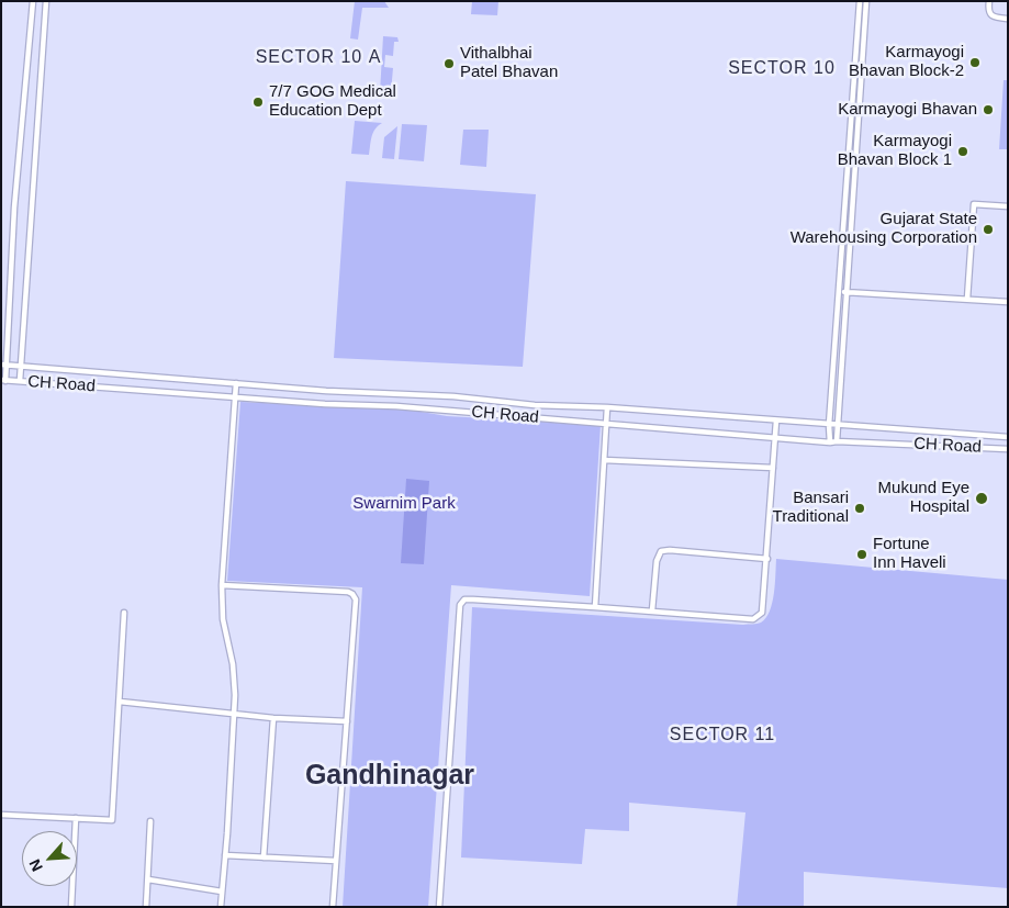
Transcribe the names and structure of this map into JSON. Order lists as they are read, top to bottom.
{
  "streets": {
    "street": ["CH Road"]
  },
  "districts": [
    "SECTOR 10 A",
    "SECTOR 10",
    "SECTOR 11",
    "Gandhinagar"
  ],
  "parks": ["Swarnim Park"],
  "places": [
    "Karmayogi Bhavan Block-2",
    "Vithalbhai Patel Bhavan",
    "7/7 GOG Medical Education Dept",
    "Karmayogi Bhavan",
    "Karmayogi Bhavan Block 1",
    "Gujarat State Warehousing Corporation",
    "Mukund Eye Hospital",
    "Bansari Traditional",
    "Fortune Inn Haveli"
  ],
  "north": "bottom left"
}
